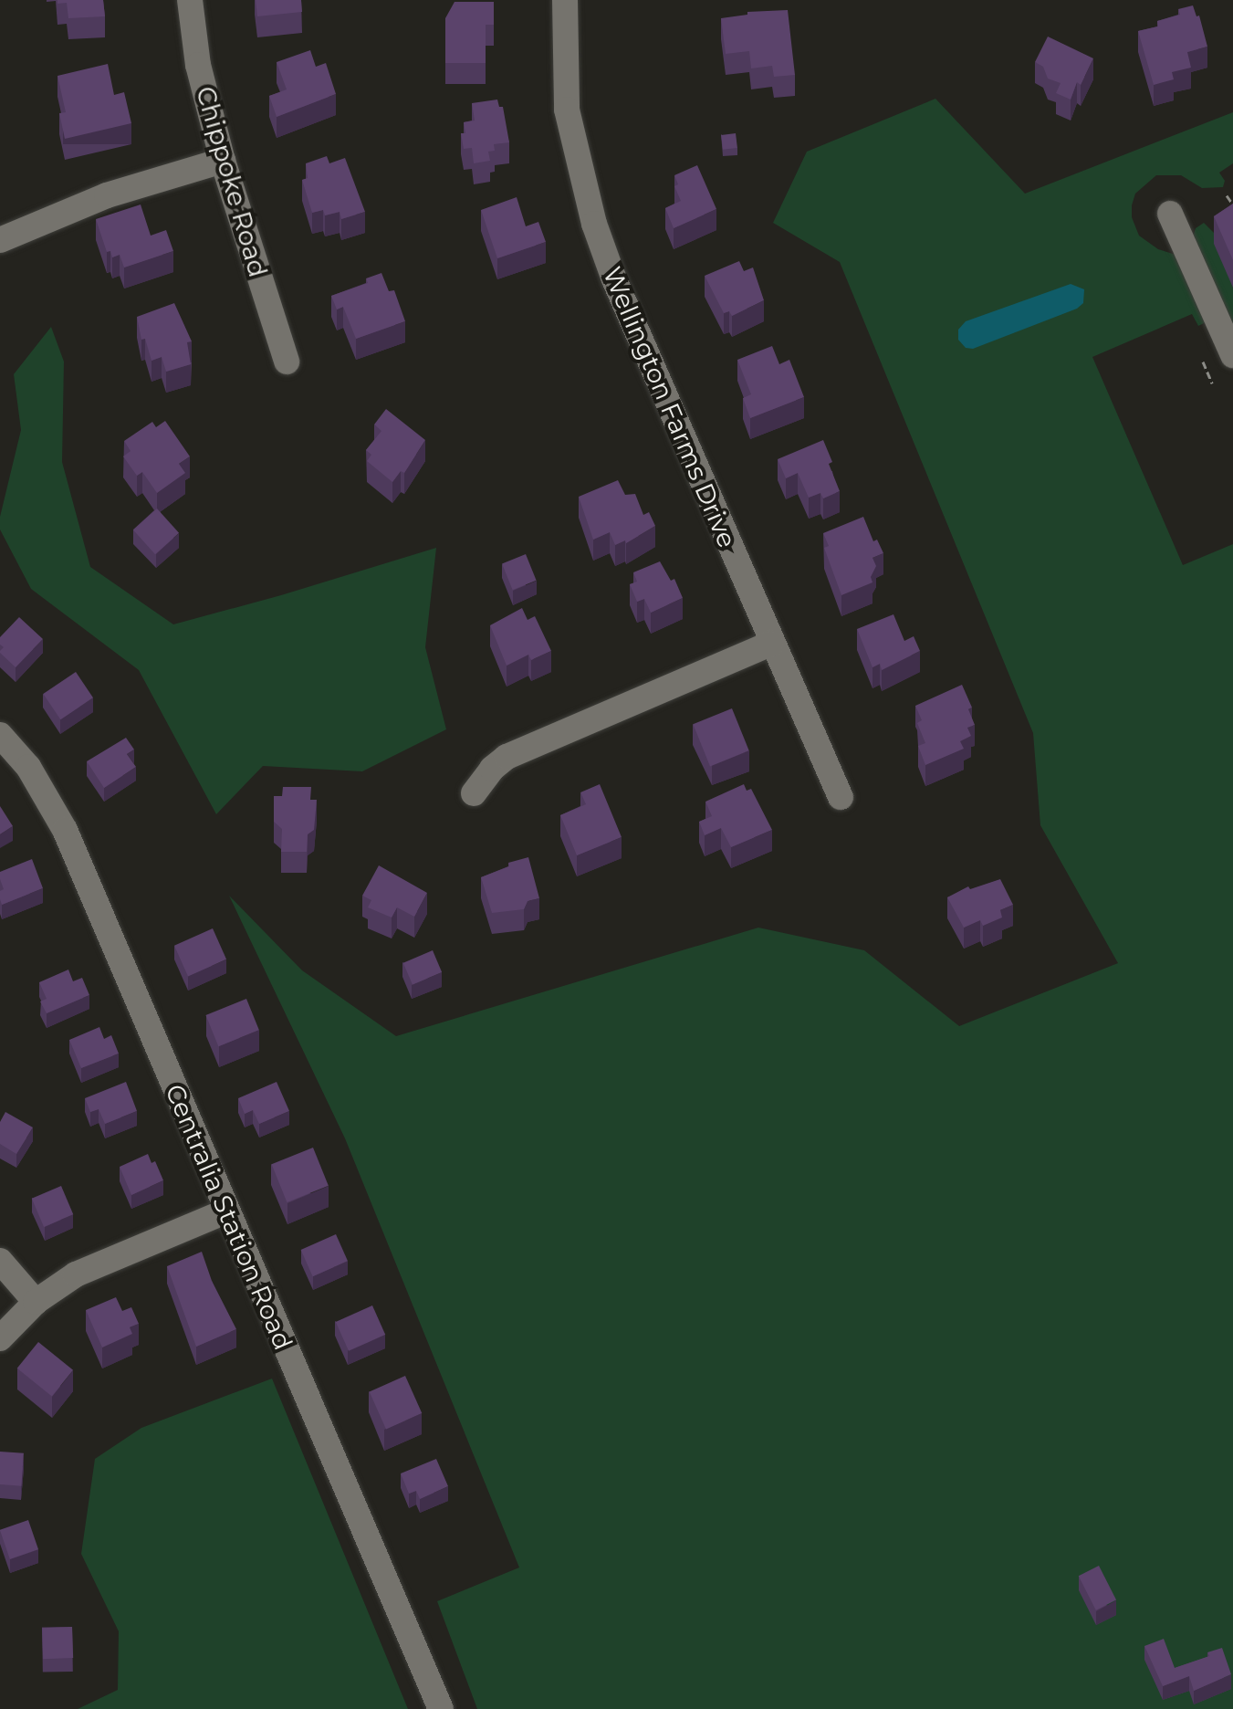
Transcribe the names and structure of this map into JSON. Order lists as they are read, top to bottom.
{
  "streets": {
    "street": ["Chippoke Road", "Wellington Farms Drive", "Centralia Station Road"]
  }
}
